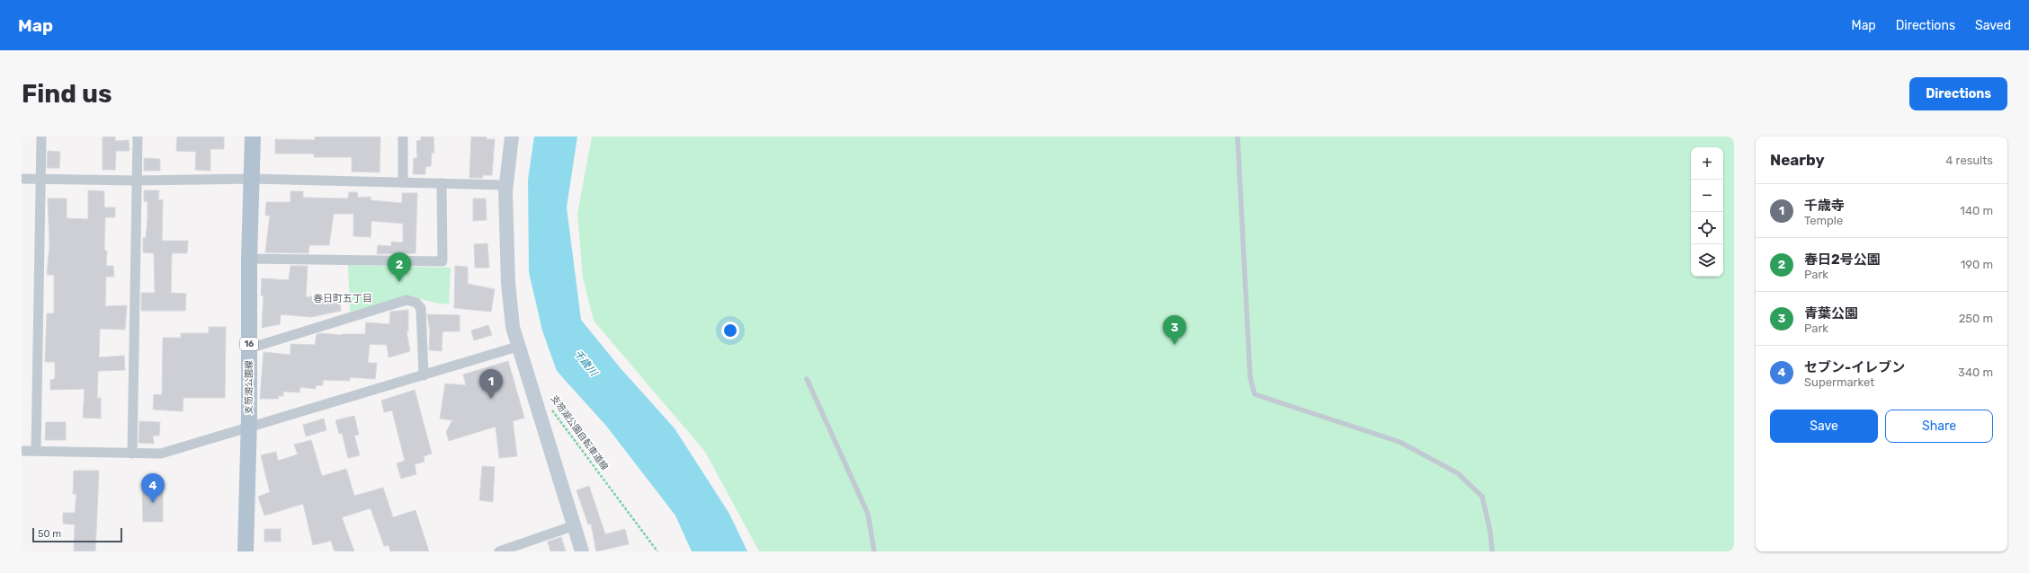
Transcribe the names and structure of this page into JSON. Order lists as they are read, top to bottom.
{
  "streets": {
    "main road": ["16", "支笏湖公園線"],
    "path": ["支笏湖公園自転車道線"]
  },
  "districts": ["春日町五丁目"],
  "water": ["千歳川"],
  "scale_bar": "50 m",
  "page": {
    "header": "Map",
    "nav": ["Map", "Directions", "Saved"],
    "buttons": [
      "Directions",
      ["Save", "Share"]
    ],
    "title": "Find us",
    "heading": ["Nearby", "4 results"],
    "map_buttons": ["+", "−"],
    "list": [
      {
        "mark": "1",
        "name": "千歳寺",
        "note": "Temple",
        "value": "140 m"
      },
      {
        "mark": "2",
        "name": "春日2号公園",
        "note": "Park",
        "value": "190 m"
      },
      {
        "mark": "3",
        "name": "青葉公園",
        "note": "Park",
        "value": "250 m"
      },
      {
        "mark": "4",
        "name": "セブン-イレブン",
        "note": "Supermarket",
        "value": "340 m"
      }
    ],
    "pins": [
      "2",
      "3",
      "1",
      "4"
    ],
    "scale": "50 m"
  }
}
